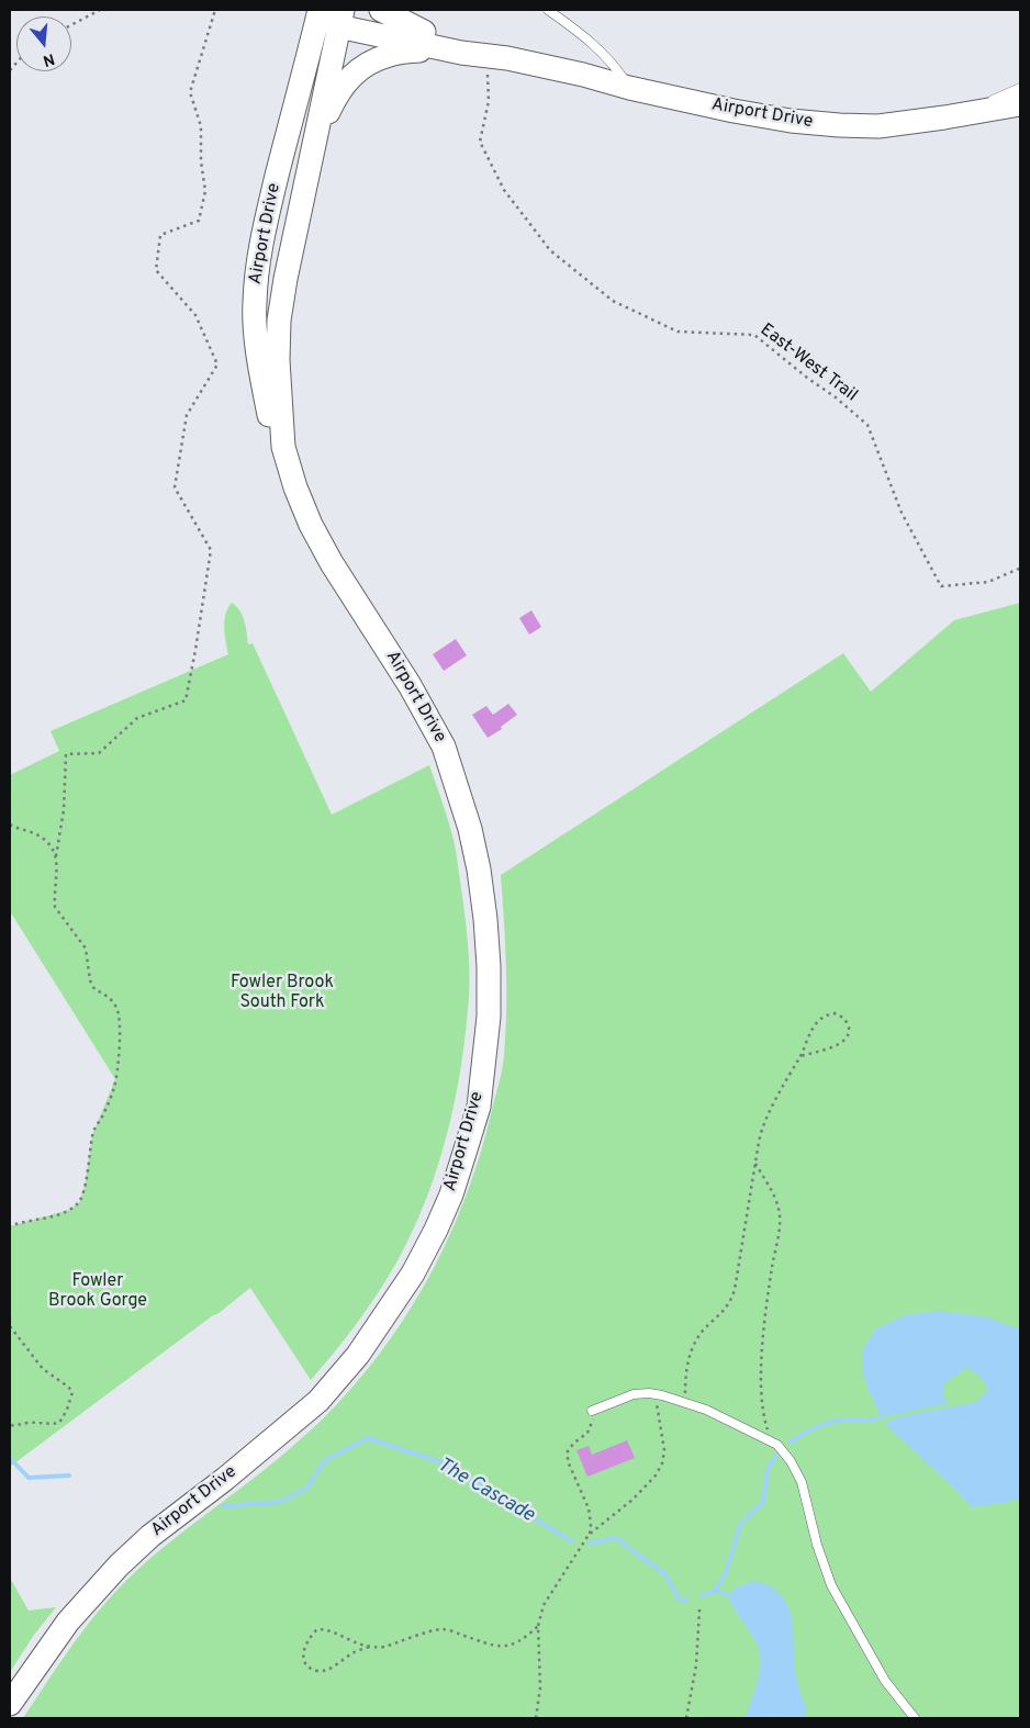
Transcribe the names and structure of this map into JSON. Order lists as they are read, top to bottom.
{
  "streets": {
    "main road": ["Airport Drive"],
    "path": ["East-West Trail"]
  },
  "water": ["The Cascade"],
  "parks": ["Fowler Brook South Fork", "Fowler Brook Gorge"],
  "north": "bottom"
}
